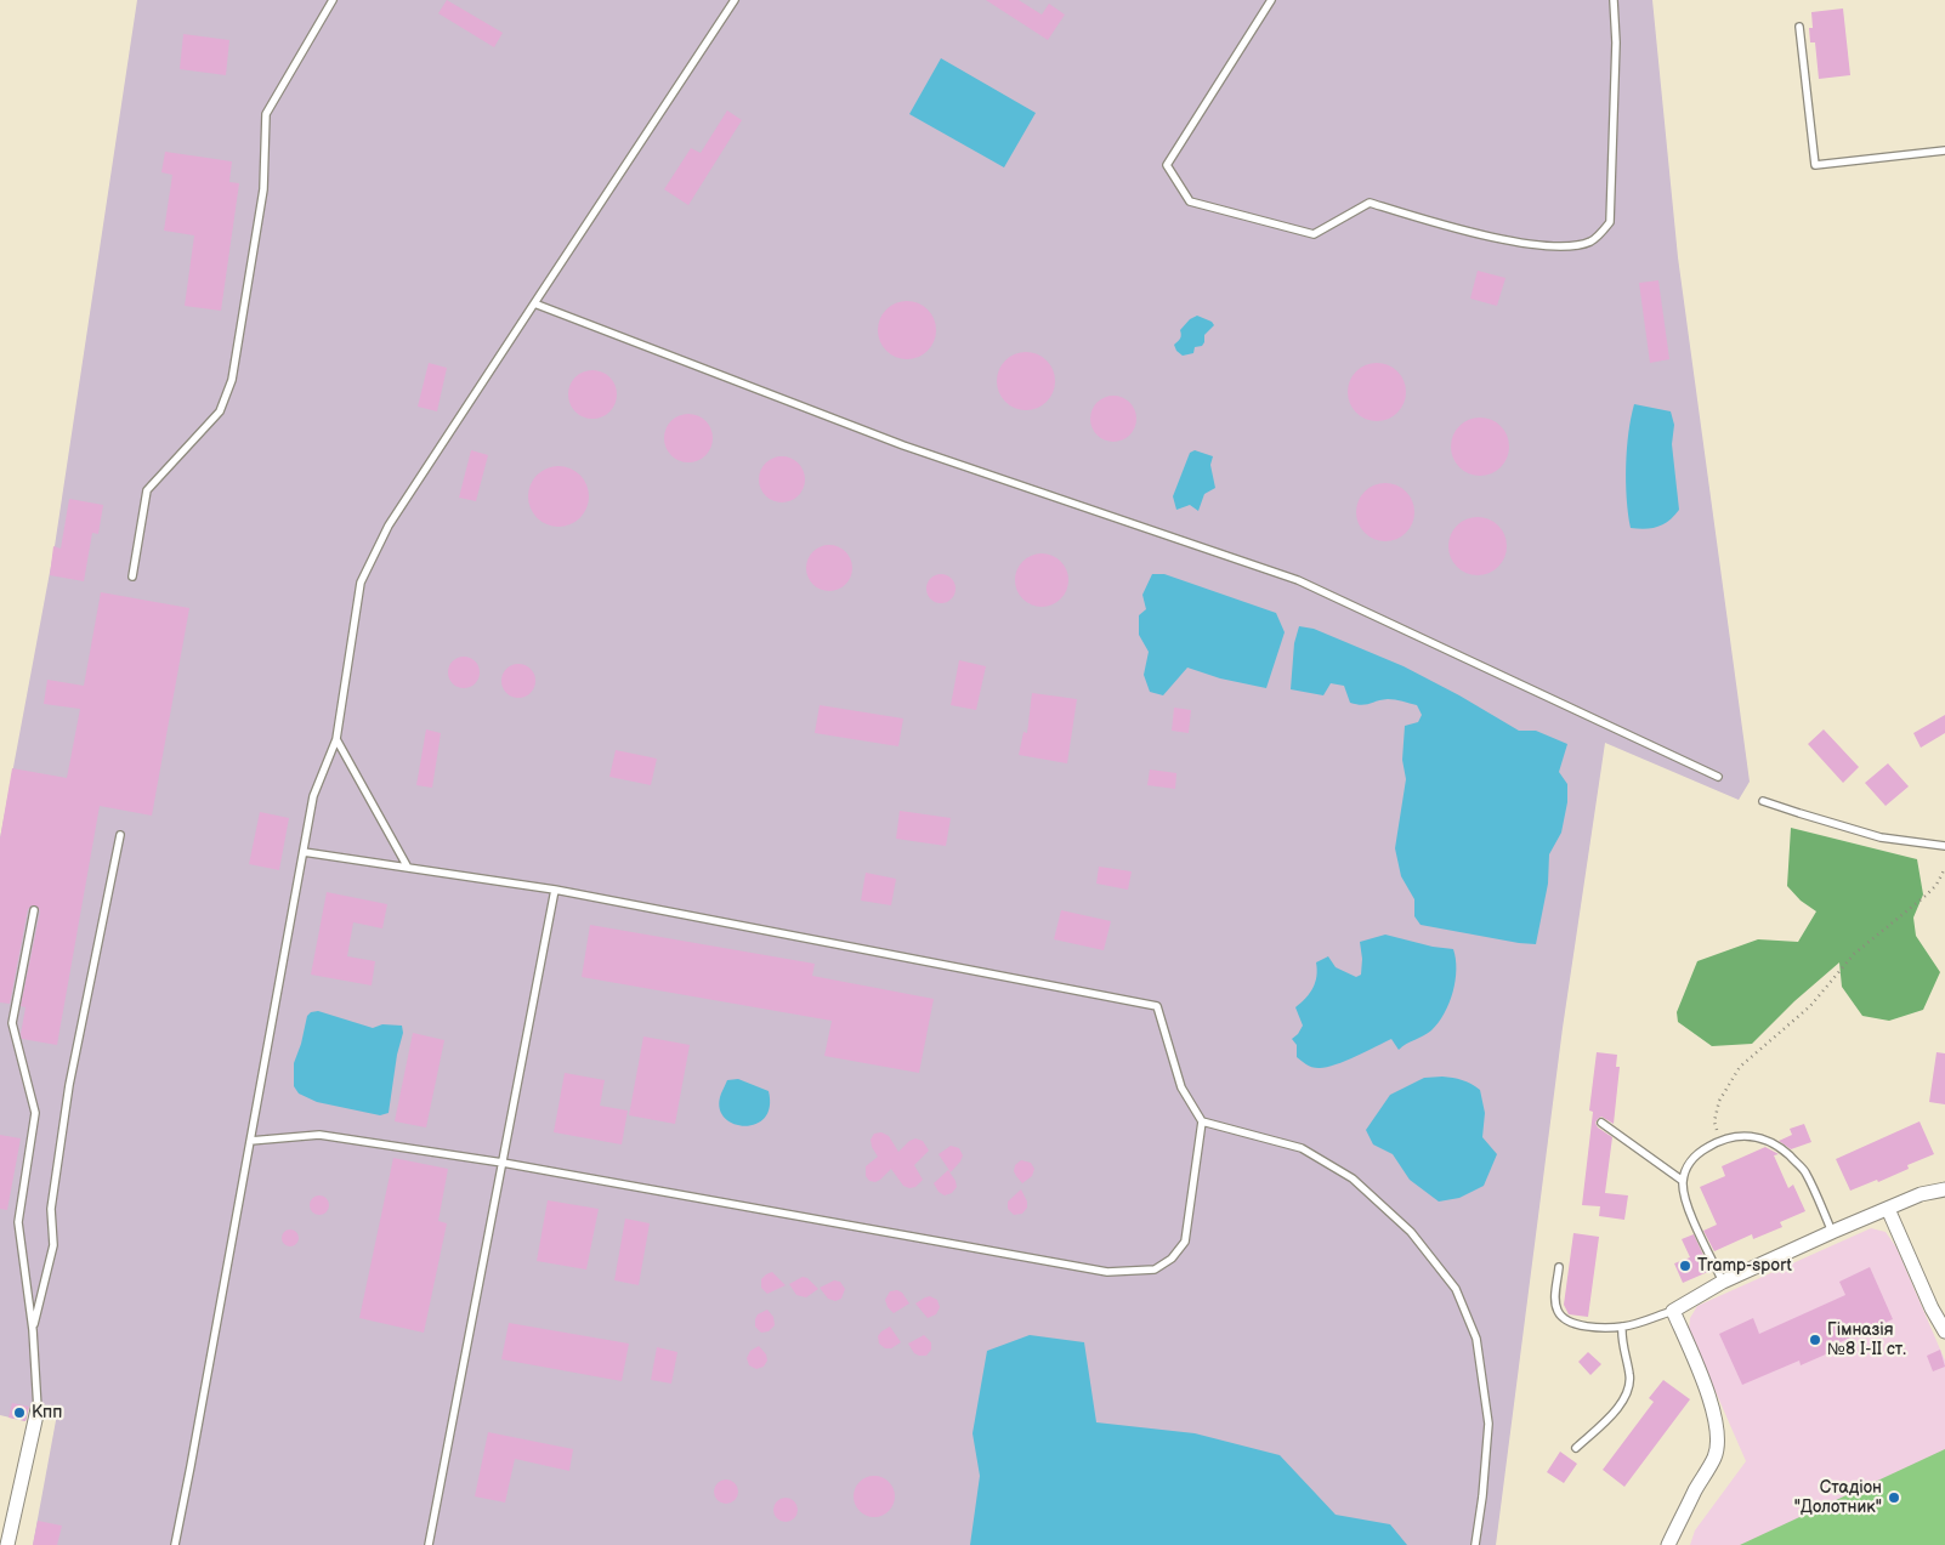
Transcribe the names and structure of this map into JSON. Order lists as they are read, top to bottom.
{
  "places": [
    "Tramp-sport",
    "Гімназія №8 I-II ст.",
    "Кпп",
    "Стадіон \"Долотник\""
  ]
}
